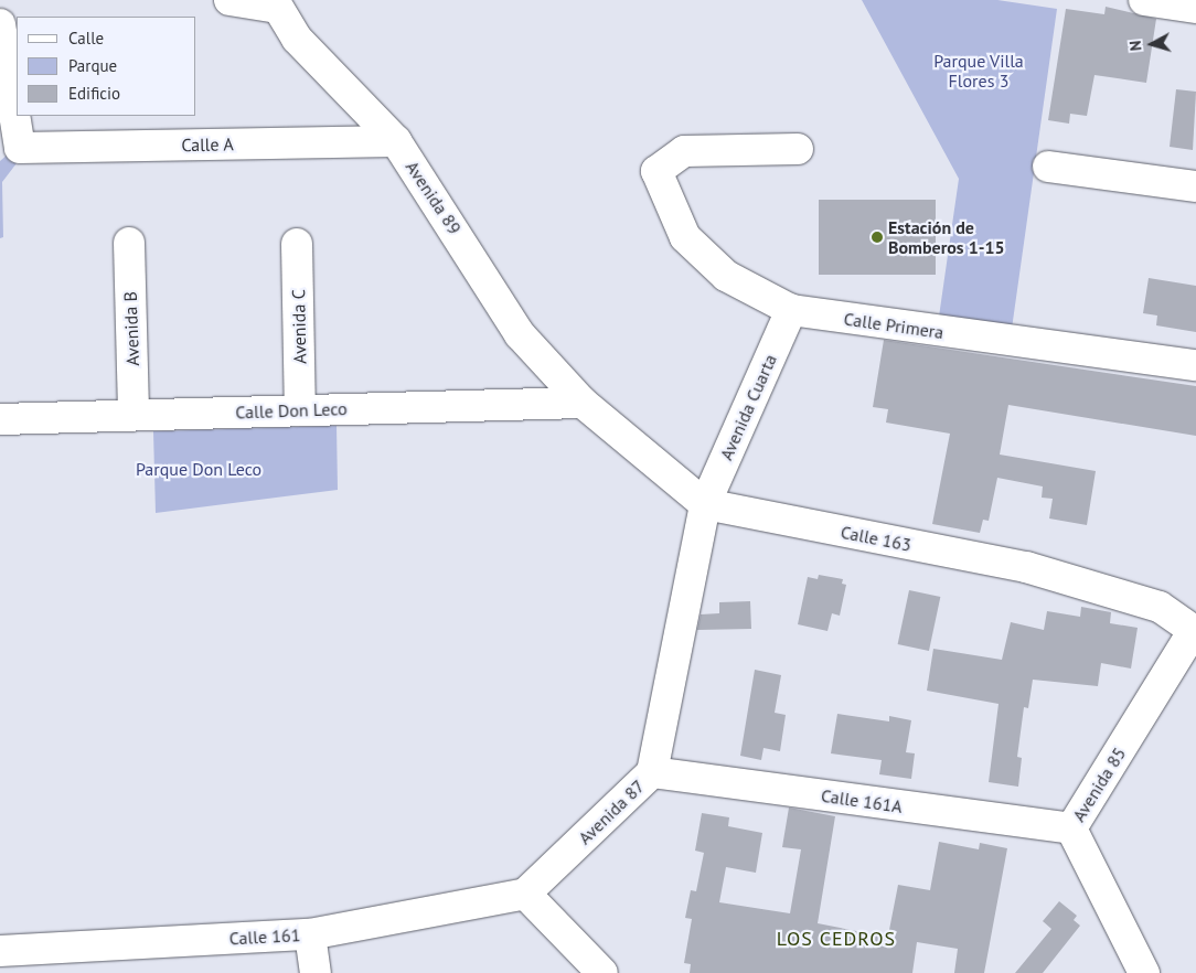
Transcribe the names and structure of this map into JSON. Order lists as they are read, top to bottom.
{
  "streets": {
    "street": [
      "Calle A",
      "Avenida 89",
      "Calle Primera",
      "Avenida C",
      "Avenida B",
      "Avenida Cuarta",
      "Calle Don Leco",
      "Calle 163",
      "Avenida 85",
      "Calle 161A",
      "Avenida 87",
      "Calle 161"
    ]
  },
  "crossings": [
    ["Calle A", "Avenida 89"],
    ["Avenida 89", "Calle Don Leco"],
    ["Avenida 89", "Calle 163"],
    ["Calle Primera", "Avenida Cuarta"],
    ["Avenida C", "Calle Don Leco"],
    ["Avenida B", "Calle Don Leco"],
    ["Avenida Cuarta", "Calle 163"],
    ["Avenida Cuarta", "Avenida 87"],
    ["Calle Don Leco", "Calle 163"],
    ["Calle 163", "Avenida 85"],
    ["Calle 163", "Avenida 87"],
    ["Avenida 85", "Calle 161A"],
    ["Calle 161A", "Avenida 87"],
    ["Avenida 87", "Calle 161"]
  ],
  "districts": ["LOS CEDROS"],
  "parks": ["Parque Villa Flores 3", "Parque Don Leco"],
  "places": ["Estación de Bomberos 1-15"],
  "legend": ["Calle", "Parque", "Edificio"],
  "north": "left"
}
